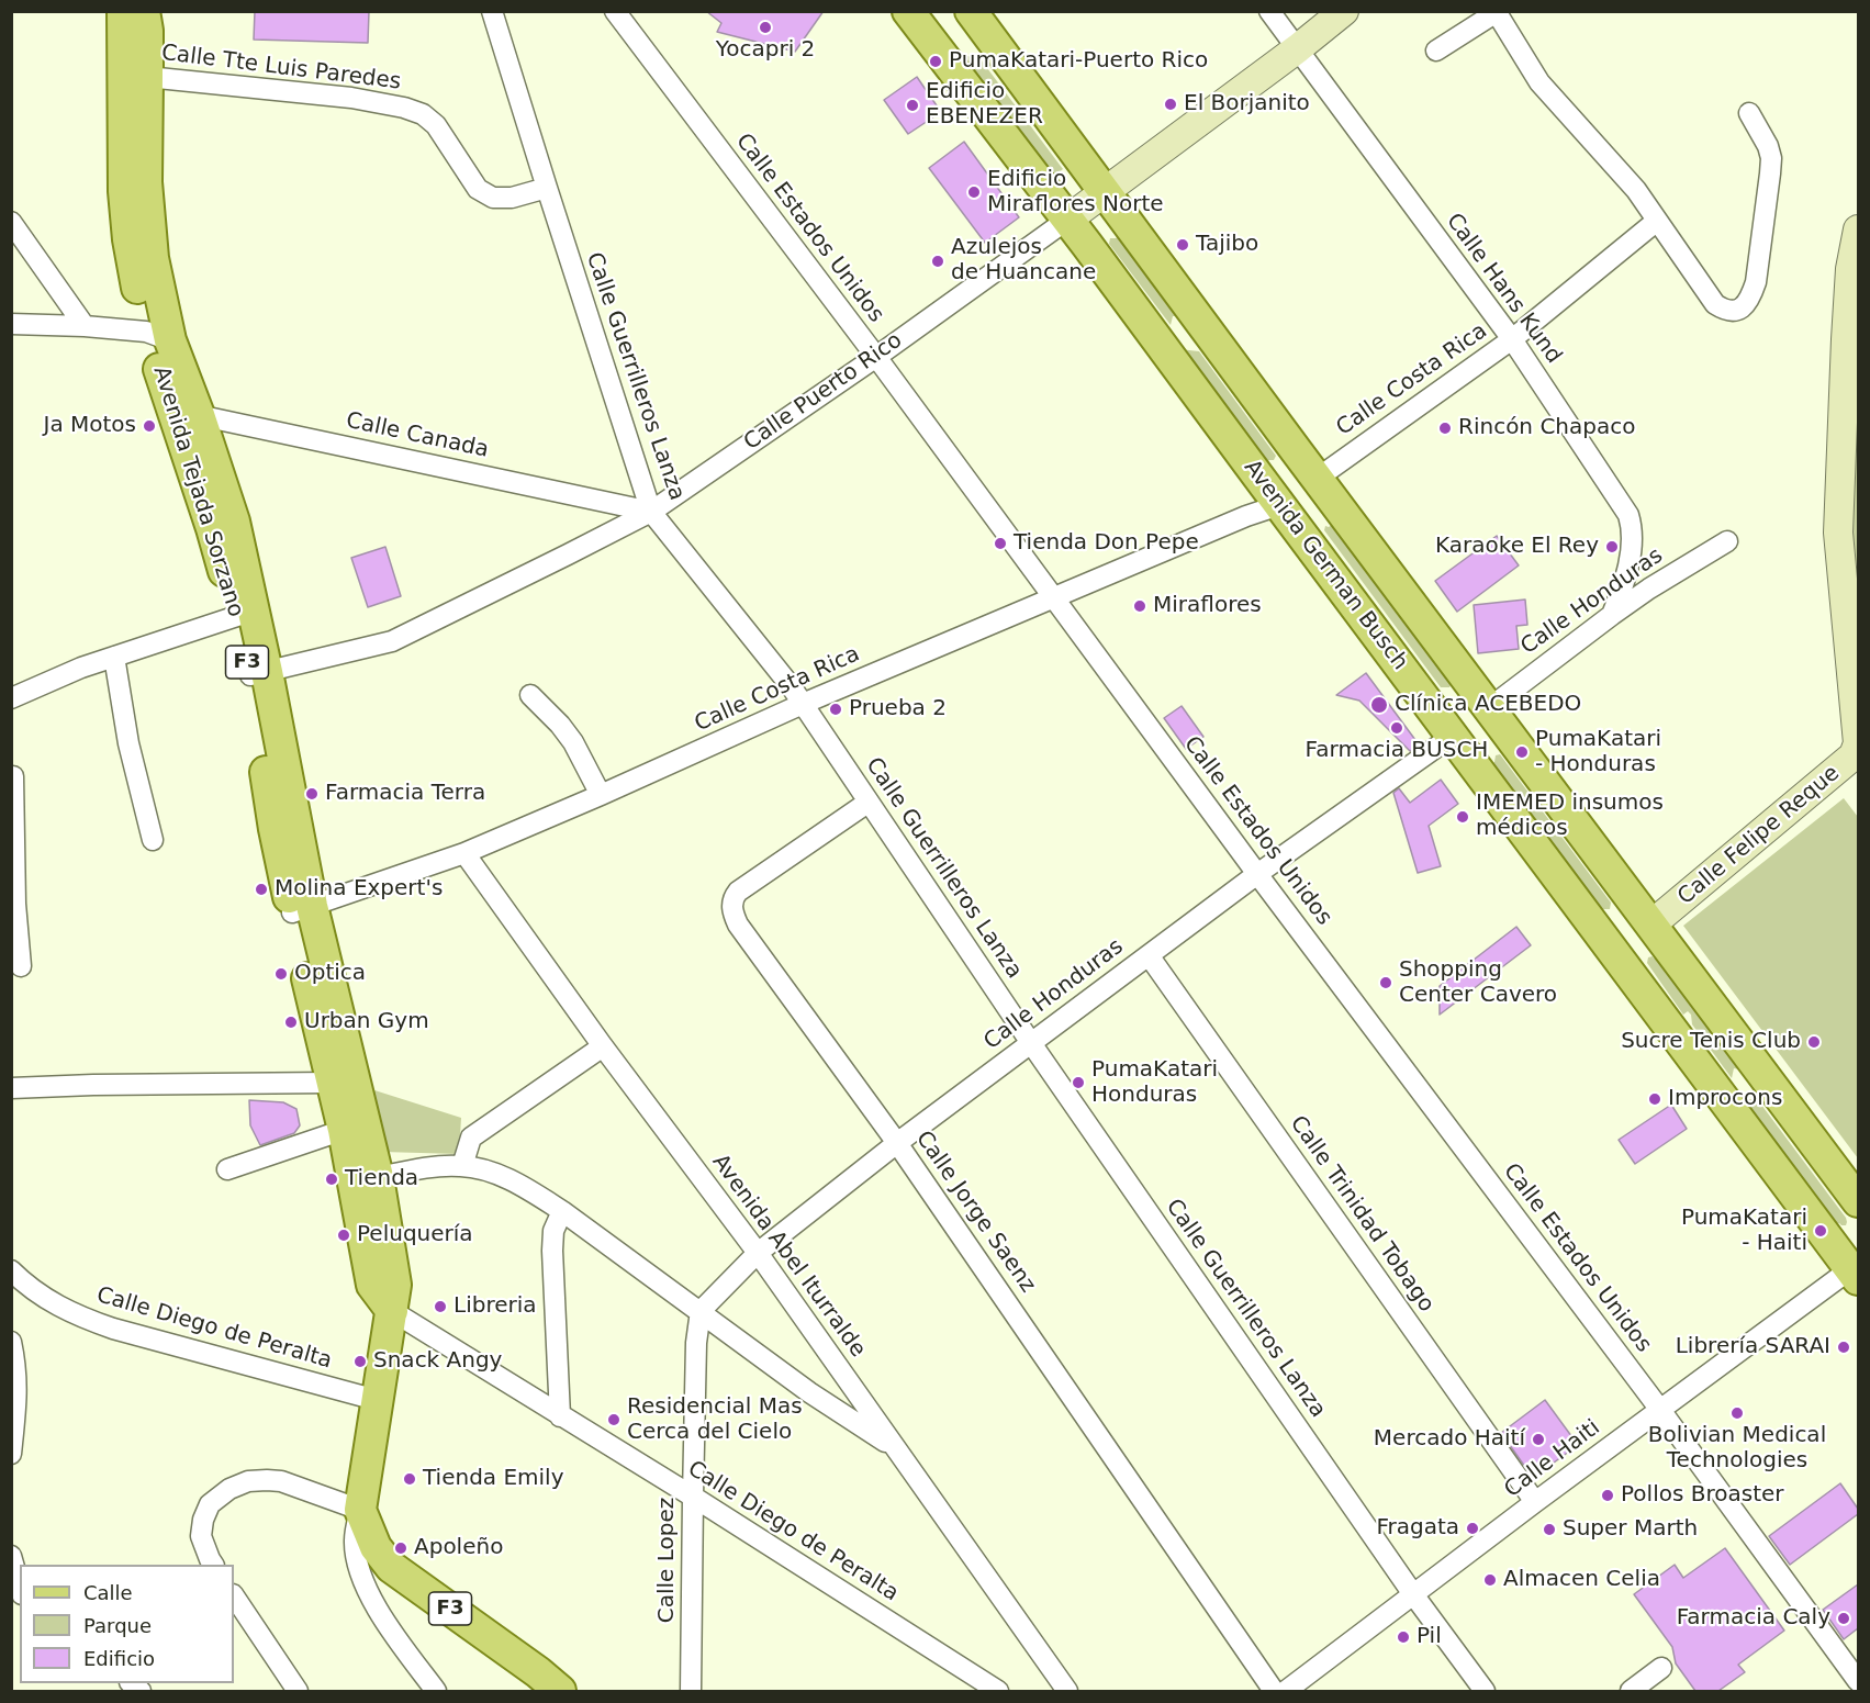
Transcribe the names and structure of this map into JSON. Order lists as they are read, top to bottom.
{
  "streets": {
    "main road": [
      "Calle Puerto Rico",
      "Avenida Tejada Sorzano",
      "Avenida German Busch",
      "F3",
      "Calle Felipe Reque"
    ],
    "street": [
      "Calle Tte Luis Paredes",
      "Calle Estados Unidos",
      "Calle Hans Kund",
      "Calle Guerrilleros Lanza",
      "Calle Costa Rica",
      "Calle Canada",
      "Calle Honduras",
      "Calle Jorge Saenz",
      "Calle Trinidad Tobago",
      "Avenida Abel Iturralde",
      "Calle Diego de Peralta",
      "Calle Haiti",
      "Calle Lopez"
    ]
  },
  "crossings": [
    ["Calle Tte Luis Paredes", "Calle Guerrilleros Lanza"],
    ["Calle Tte Luis Paredes", "Avenida Tejada Sorzano"],
    ["Calle Estados Unidos", "Calle Costa Rica"],
    ["Calle Estados Unidos", "Calle Puerto Rico"],
    ["Calle Estados Unidos", "Calle Honduras"],
    ["Calle Estados Unidos", "Calle Haiti"],
    ["Calle Hans Kund", "Calle Costa Rica"],
    ["Calle Hans Kund", "Calle Puerto Rico"],
    ["Calle Hans Kund", "Calle Honduras"],
    ["Calle Guerrilleros Lanza", "Calle Costa Rica"],
    ["Calle Guerrilleros Lanza", "Calle Puerto Rico"],
    ["Calle Guerrilleros Lanza", "Calle Canada"],
    ["Calle Guerrilleros Lanza", "Calle Honduras"],
    ["Calle Guerrilleros Lanza", "Calle Jorge Saenz"],
    ["Calle Guerrilleros Lanza", "Calle Haiti"],
    ["Calle Costa Rica", "Avenida Tejada Sorzano"],
    ["Calle Costa Rica", "Avenida German Busch"],
    ["Calle Costa Rica", "Avenida Abel Iturralde"],
    ["Calle Puerto Rico", "Calle Canada"],
    ["Calle Puerto Rico", "Avenida Tejada Sorzano"],
    ["Calle Puerto Rico", "Avenida German Busch"],
    ["Calle Canada", "Avenida Tejada Sorzano"],
    ["Avenida Tejada Sorzano", "Calle Diego de Peralta"],
    ["Avenida German Busch", "Calle Honduras"],
    ["Avenida German Busch", "Calle Haiti"],
    ["Calle Honduras", "Calle Jorge Saenz"],
    ["Calle Honduras", "Calle Trinidad Tobago"],
    ["Calle Honduras", "Avenida Abel Iturralde"],
    ["Calle Honduras", "Calle Lopez"],
    ["Calle Trinidad Tobago", "Calle Haiti"],
    ["Calle Diego de Peralta", "Calle Lopez"]
  ],
  "places": [
    "Yocapri 2",
    "PumaKatari-Puerto Rico",
    "El Borjanito",
    "Edificio EBENEZER",
    "Edificio Miraflores Norte",
    "Tajibo",
    "Azulejos de Huancane",
    "Ja Motos",
    "Rincón Chapaco",
    "Tienda Don Pepe",
    "Karaoke El Rey",
    "Miraflores",
    "Clínica ACEBEDO",
    "Prueba 2",
    "Farmacia BUSCH",
    "PumaKatari - Honduras",
    "Farmacia Terra",
    "IMEMED insumos médicos",
    "Molina Expert's",
    "Optica",
    "Shopping Center Cavero",
    "Urban Gym",
    "Sucre Tenis Club",
    "PumaKatari Honduras",
    "Improcons",
    "Tienda",
    "PumaKatari - Haiti",
    "Peluquería",
    "Libreria",
    "Librería SARAI",
    "Snack Angy",
    "Bolivian Medical Technologies",
    "Residencial Mas Cerca del Cielo",
    "Mercado Haití",
    "Tienda Emily",
    "Pollos Broaster",
    "Fragata",
    "Super Marth",
    "Apoleño",
    "Almacen Celia",
    "Farmacia Caly",
    "Pil"
  ],
  "legend": ["Calle", "Parque", "Edificio"]
}
